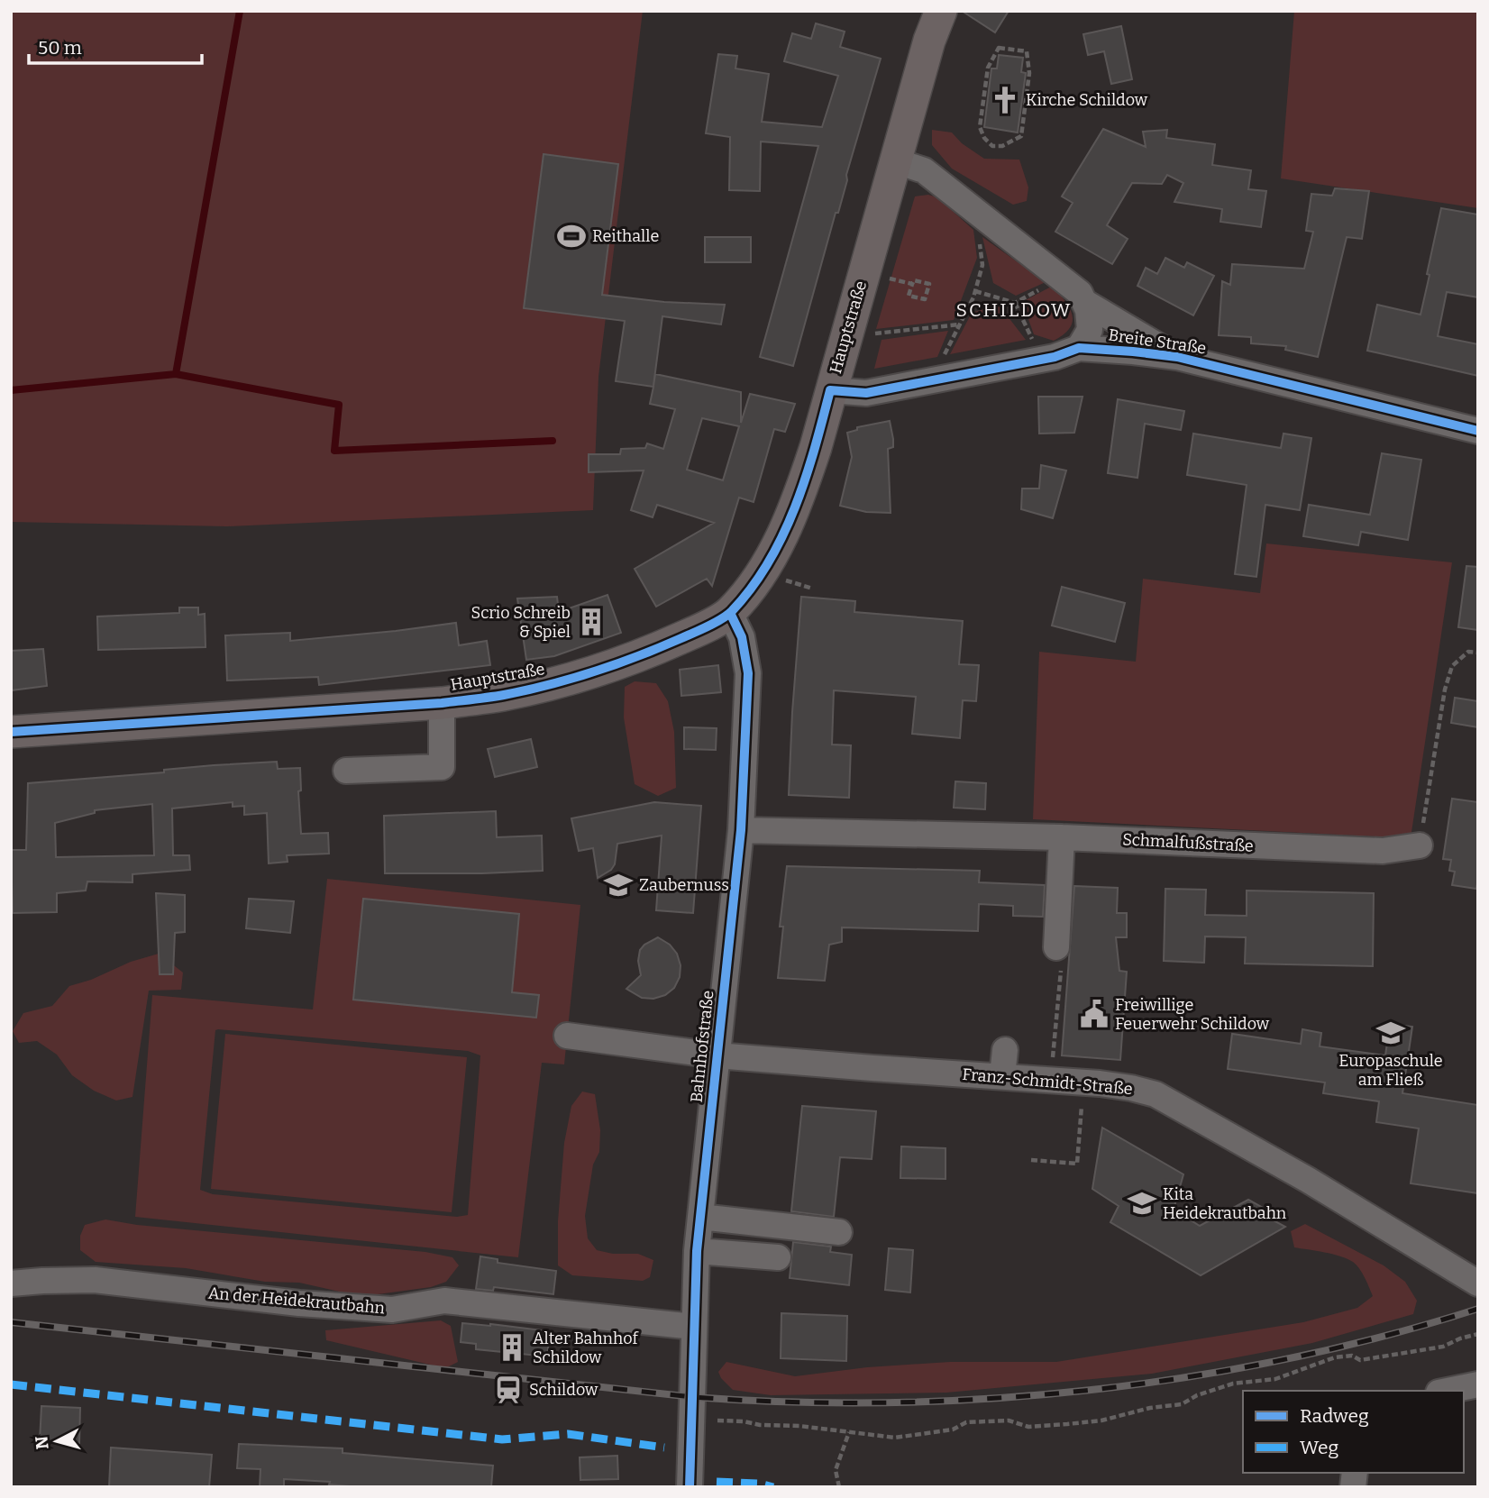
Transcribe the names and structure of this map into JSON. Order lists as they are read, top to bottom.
{
  "streets": {
    "main road": ["Hauptstraße"],
    "street": [
      "Breite Straße",
      "Schmalfußstraße",
      "Bahnhofstraße",
      "Franz-Schmidt-Straße",
      "An der Heidekrautbahn"
    ]
  },
  "crossings": [
    ["Hauptstraße", "Breite Straße"],
    ["Hauptstraße", "Bahnhofstraße"],
    ["Schmalfußstraße", "Bahnhofstraße"],
    ["Bahnhofstraße", "Franz-Schmidt-Straße"],
    ["Bahnhofstraße", "An der Heidekrautbahn"]
  ],
  "districts": ["SCHILDOW"],
  "places": {
    "church": ["Kirche Schildow"],
    "sports": ["Reithalle"],
    "building": ["Scrio Schreib & Spiel", "Alter Bahnhof Schildow"],
    "school or university": ["Zaubernuss", "Europaschule am Fließ", "Kita Heidekrautbahn"],
    "public building": ["Freiwillige Feuerwehr Schildow"],
    "station": ["Schildow"]
  },
  "legend": ["Radweg", "Weg"],
  "scale_bar": "50 m",
  "north": "left"
}
